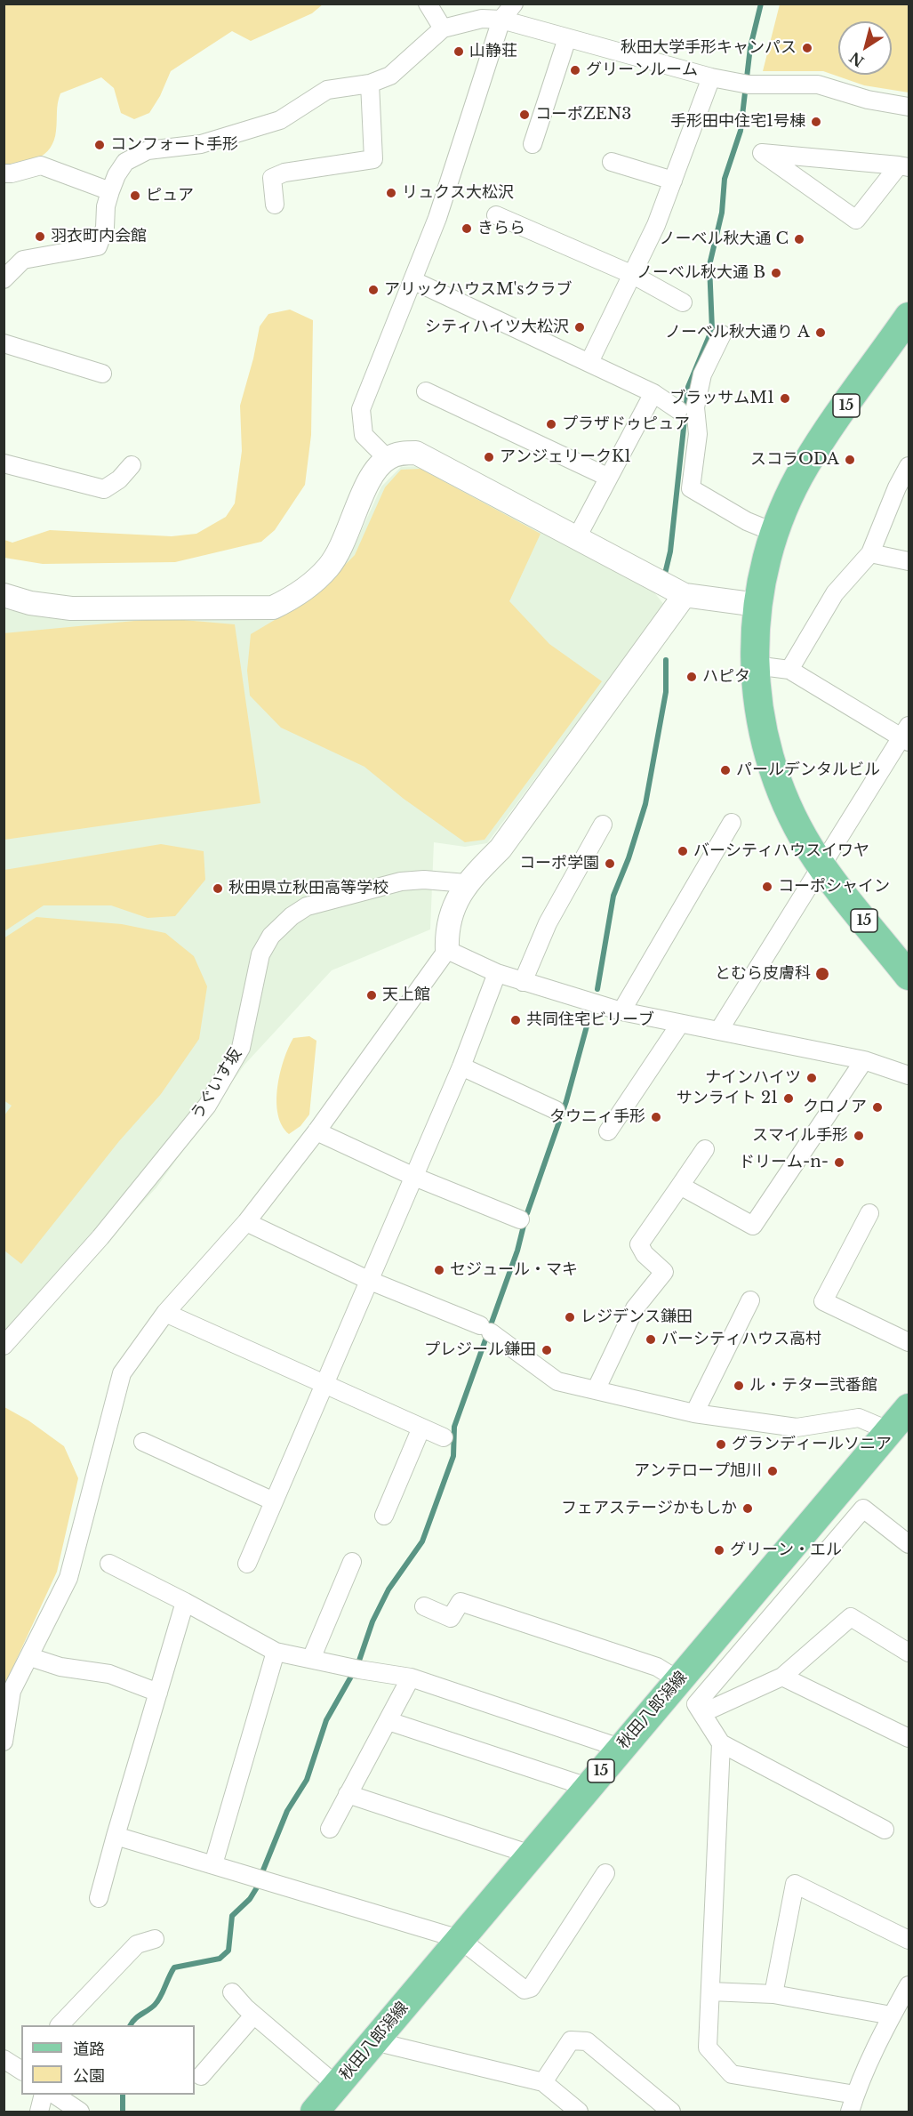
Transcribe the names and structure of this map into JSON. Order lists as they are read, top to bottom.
{
  "streets": {
    "main road": ["15", "秋田八郎潟線"],
    "street": ["うぐいす坂"]
  },
  "places": [
    "秋田大学手形キャンパス",
    "山静荘",
    "グリーンルーム",
    "コーポZEN3",
    "手形田中住宅1号棟",
    "コンフォート手形",
    "リュクス大松沢",
    "ピュア",
    "きらら",
    "羽衣町内会館",
    "ノーベル秋大通 C",
    "ノーベル秋大通 B",
    "アリックハウスM'sクラブ",
    "シティハイツ大松沢",
    "ノーベル秋大通り A",
    "ブラッサムM1",
    "プラザドゥピュア",
    "アンジェリークK1",
    "スコラODA",
    "ハピタ",
    "パールデンタルビル",
    "バーシティハウスイワヤ",
    "コーポ学園",
    "コーポシャイン",
    "秋田県立秋田高等学校",
    "とむら皮膚科",
    "天上館",
    "共同住宅ビリーブ",
    "ナインハイツ",
    "サンライト 21",
    "クロノア",
    "タウニィ手形",
    "スマイル手形",
    "ドリーム-n-",
    "セジュール・マキ",
    "レジデンス鎌田",
    "バーシティハウス高村",
    "プレジール鎌田",
    "ル・テター弐番館",
    "グランディールソニア",
    "アンテロープ旭川",
    "フェアステージかもしか",
    "グリーン・エル"
  ],
  "legend": ["道路", "公園"],
  "north": "bottom left"
}
